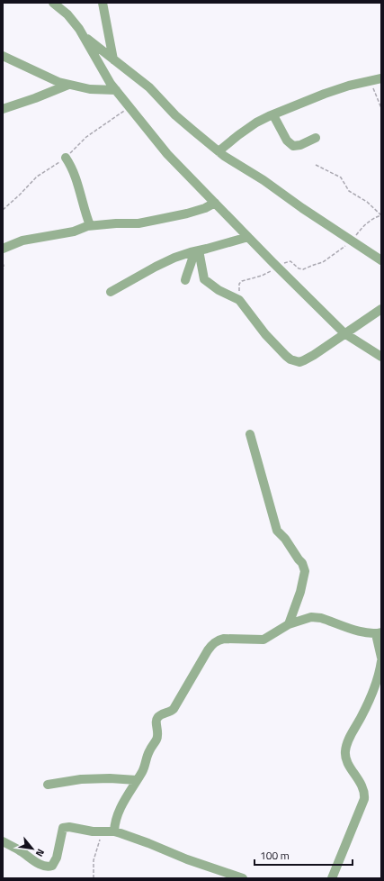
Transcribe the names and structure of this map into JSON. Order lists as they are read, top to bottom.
{
  "scale_bar": "100 m",
  "north": "bottom right"
}
